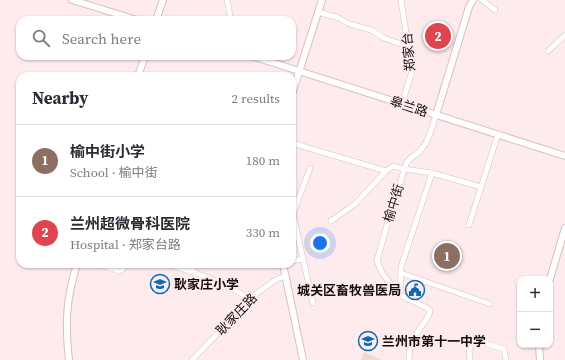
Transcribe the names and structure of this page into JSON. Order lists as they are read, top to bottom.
{
  "streets": {
    "street": [
      "郑家台",
      "皋兰路",
      "榆中街",
      "耿家庄路"
    ]
  },
  "crossings": [
    ["郑家台", "皋兰路"],
    ["皋兰路", "榆中街"]
  ],
  "places": {
    "school or university": ["耿家庄小学", "兰州市第十一中学"],
    "public building": ["城关区畜牧兽医局"]
  },
  "page": {
    "search": "Search here",
    "pins": ["2", "1"],
    "heading": ["Nearby", "2 results"],
    "list": [
      {
        "mark": "1",
        "name": "榆中街小学",
        "note": "School · 榆中街",
        "value": "180 m"
      },
      {
        "mark": "2",
        "name": "兰州超微骨科医院",
        "note": "Hospital · 郑家台路",
        "value": "330 m"
      }
    ],
    "map_buttons": ["+", "−"]
  }
}
